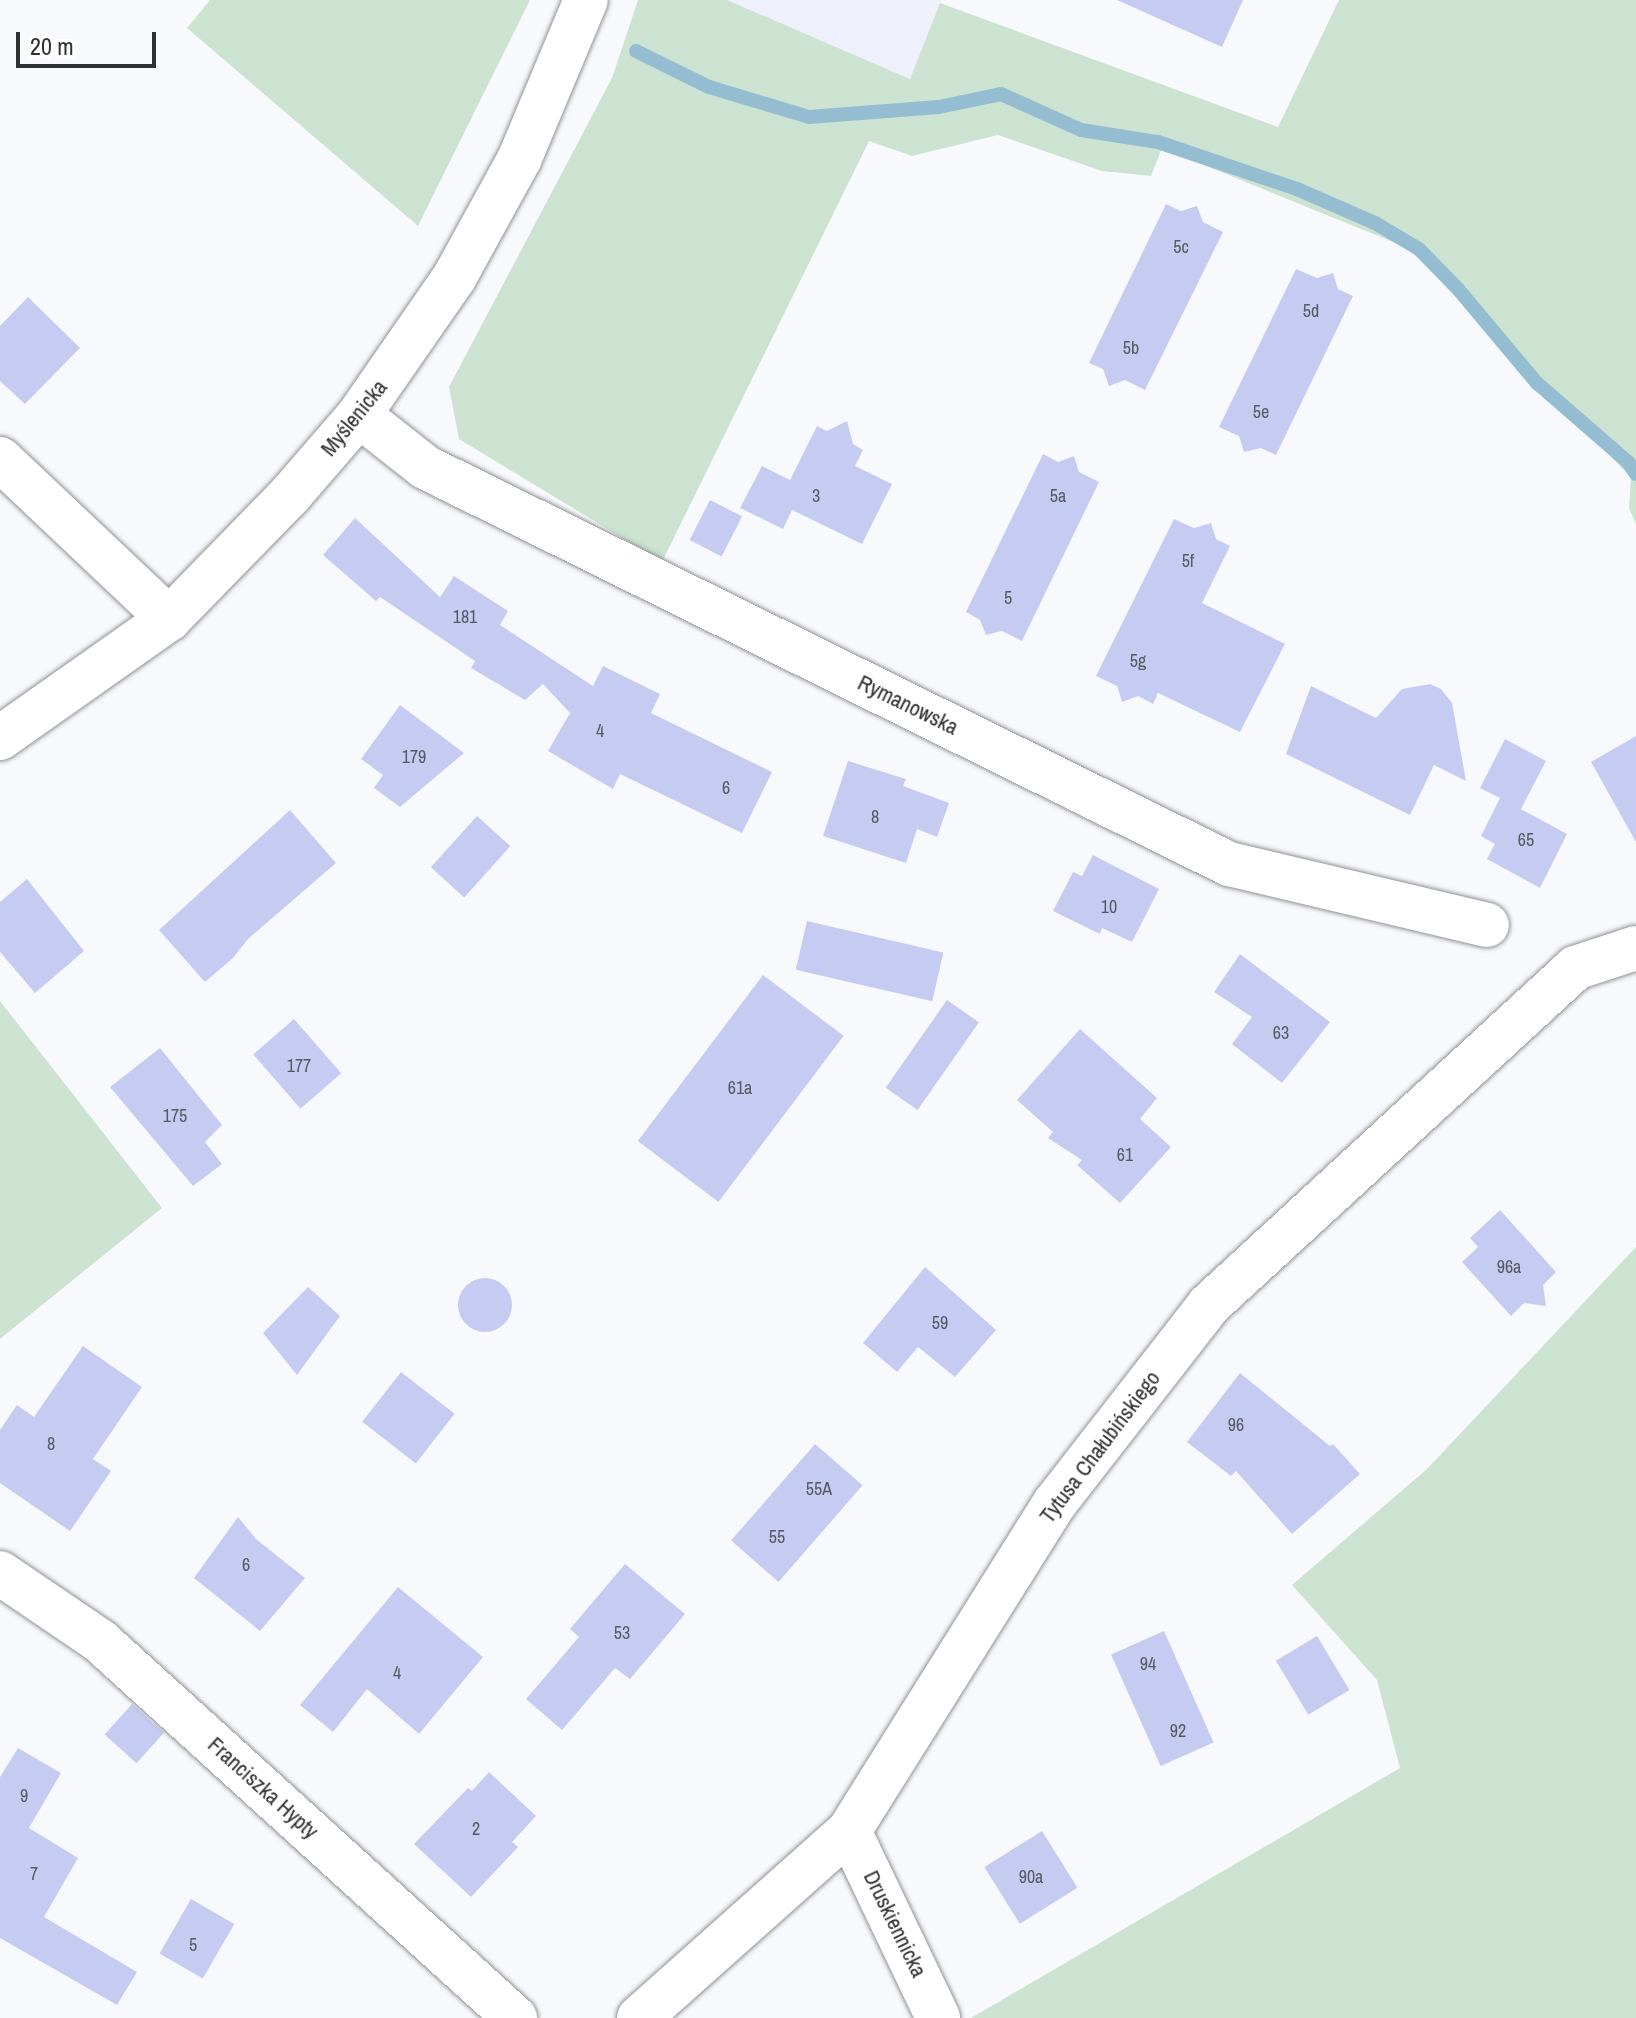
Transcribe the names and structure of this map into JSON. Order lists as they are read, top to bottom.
{
  "streets": {
    "street": [
      "Myślenicka",
      "Rymanowska",
      "Tytusa Chałubińskiego",
      "Franciszka Hypty",
      "Druskiennicka"
    ]
  },
  "crossings": [
    ["Myślenicka", "Rymanowska"],
    ["Tytusa Chałubińskiego", "Druskiennicka"]
  ],
  "house_numbers": [
    "5c",
    "5d",
    "5b",
    "5e",
    "3",
    "5a",
    "5f",
    "5",
    "181",
    "5g",
    "4",
    "179",
    "6",
    "8",
    "65",
    "10",
    "63",
    "177",
    "61a",
    "175",
    "61",
    "96a",
    "59",
    "96",
    "8",
    "55A",
    "55",
    "6",
    "53",
    "94",
    "4",
    "92",
    "9",
    "2",
    "7",
    "90a",
    "5"
  ],
  "scale_bar": "20 m"
}
